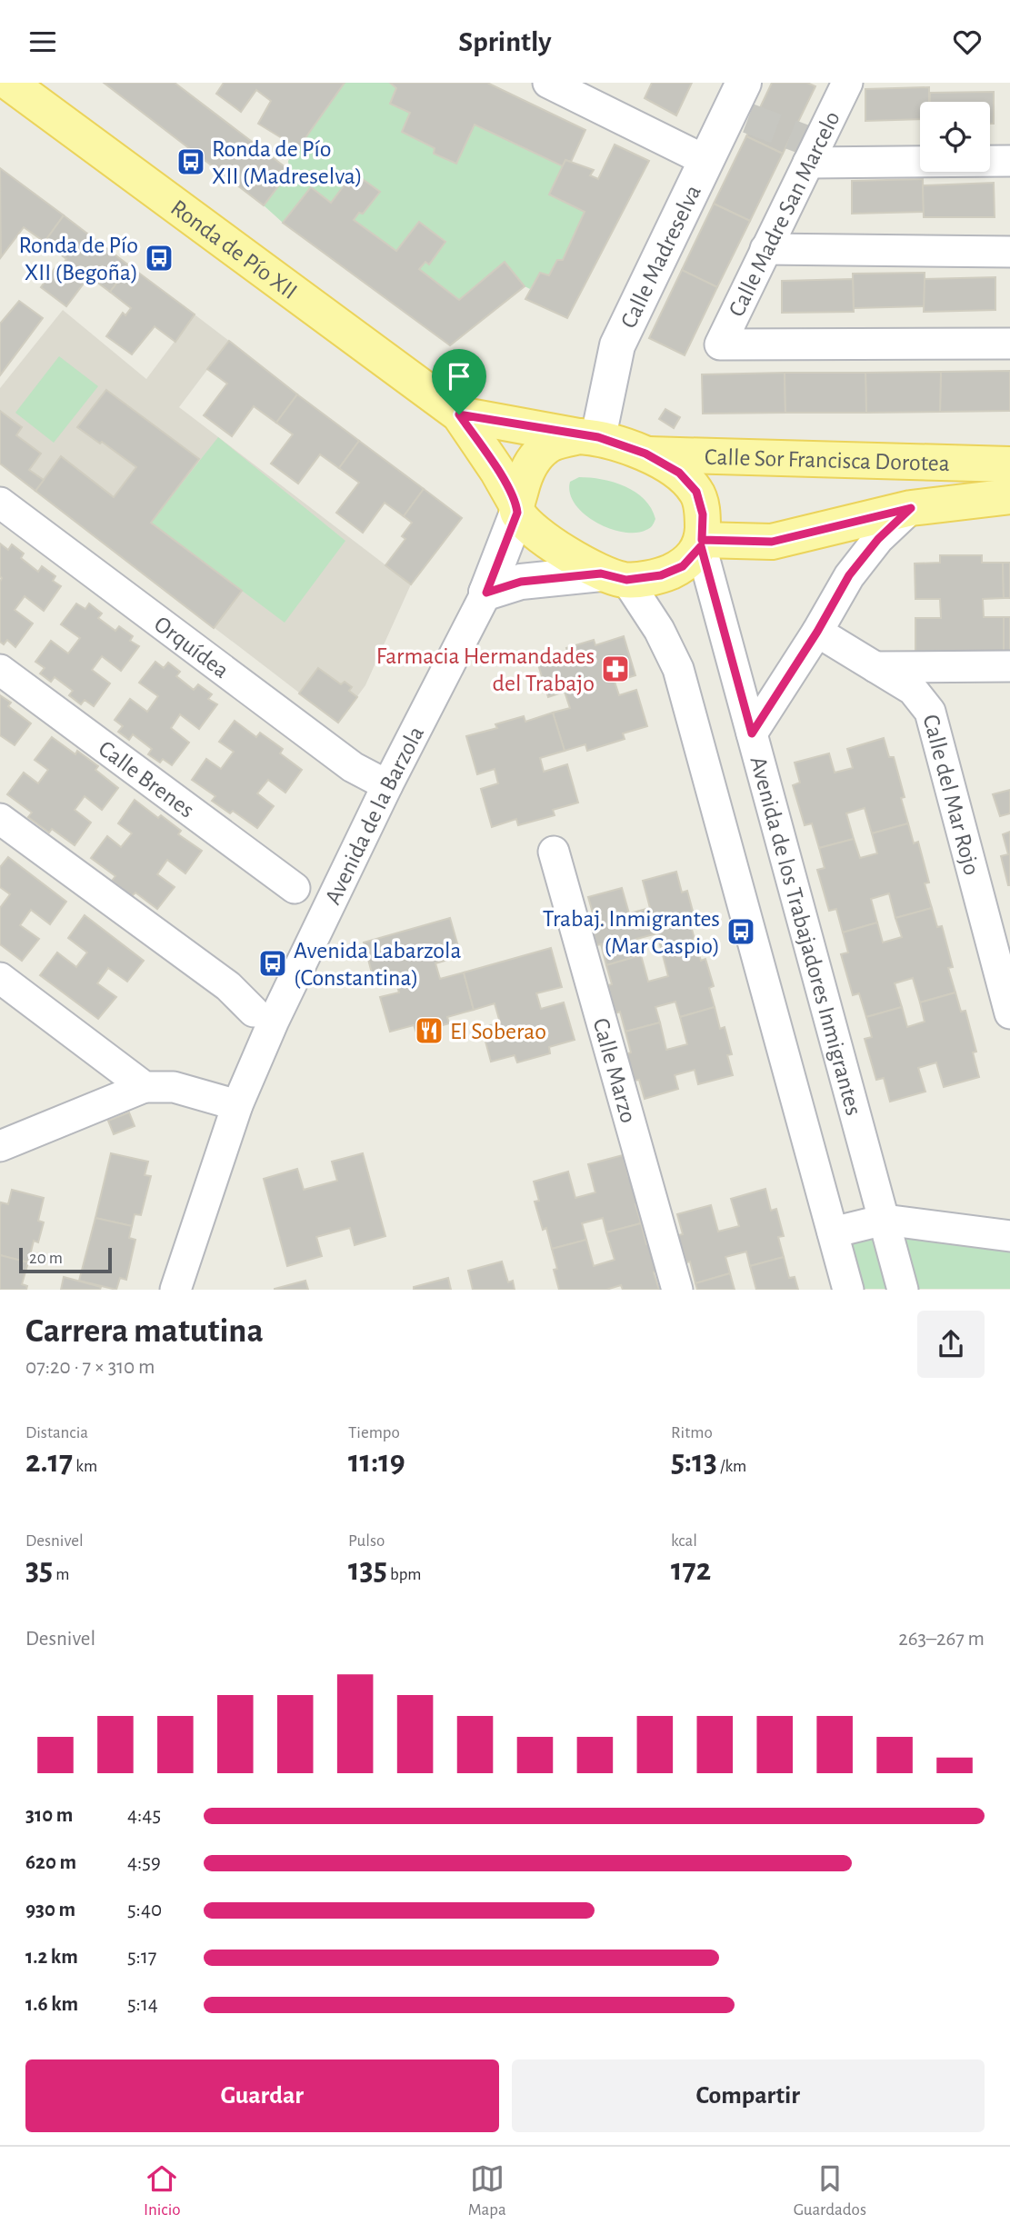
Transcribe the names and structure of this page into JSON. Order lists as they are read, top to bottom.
{
  "streets": {
    "main road": ["Ronda de Pío XII", "Calle Sor Francisca Dorotea"],
    "street": [
      "Calle Madre San Marcelo",
      "Calle Madreselva",
      "Orquídea",
      "Calle Brenes",
      "Calle del Mar Rojo",
      "Avenida de la Barzola",
      "Avenida de los Trabajadores Inmigrantes",
      "Calle Marzo"
    ]
  },
  "crossings": [
    ["Ronda de Pío XII", "Calle Madreselva"],
    ["Ronda de Pío XII", "Calle Sor Francisca Dorotea"],
    ["Ronda de Pío XII", "Avenida de la Barzola"],
    ["Ronda de Pío XII", "Avenida de los Trabajadores Inmigrantes"],
    ["Calle Madreselva", "Calle Sor Francisca Dorotea"],
    ["Calle Madreselva", "Avenida de la Barzola"],
    ["Calle Madreselva", "Avenida de los Trabajadores Inmigrantes"],
    ["Calle Sor Francisca Dorotea", "Avenida de la Barzola"],
    ["Calle Sor Francisca Dorotea", "Avenida de los Trabajadores Inmigrantes"],
    ["Orquídea", "Avenida de la Barzola"],
    ["Avenida de la Barzola", "Avenida de los Trabajadores Inmigrantes"]
  ],
  "places": {
    "bus stop": [
      "Ronda de Pío XII (Madreselva)",
      "Ronda de Pío XII (Begoña)",
      "Trabaj. Inmigrantes (Mar Caspio)",
      "Avenida Labarzola (Constantina)"
    ],
    "pharmacy": ["Farmacia Hermandades del Trabajo"],
    "restaurant": ["El Soberao"]
  },
  "scale_bar": "20 m",
  "page": {
    "header": "Sprintly",
    "scale": "20 m",
    "heading": ["Carrera matutina", "07:20 · 7 × 310 m"],
    "stats": [
      ["Distancia", "2.17 km"],
      ["Tiempo", "11:19"],
      ["Ritmo", "5:13 /km"],
      ["Desnivel", "35 m"],
      ["Pulso", "135 bpm"],
      ["kcal", "172"]
    ],
    "chart": ["Desnivel", "263–267 m"],
    "list": [
      {
        "name": "310 m",
        "note": "4:45"
      },
      {
        "name": "620 m",
        "note": "4:59"
      },
      {
        "name": "930 m",
        "note": "5:40"
      },
      {
        "name": "1.2 km",
        "note": "5:17"
      },
      {
        "name": "1.6 km",
        "note": "5:14"
      }
    ],
    "buttons": ["Guardar", "Compartir"],
    "tabs": ["Inicio", "Mapa", "Guardados"]
  }
}
